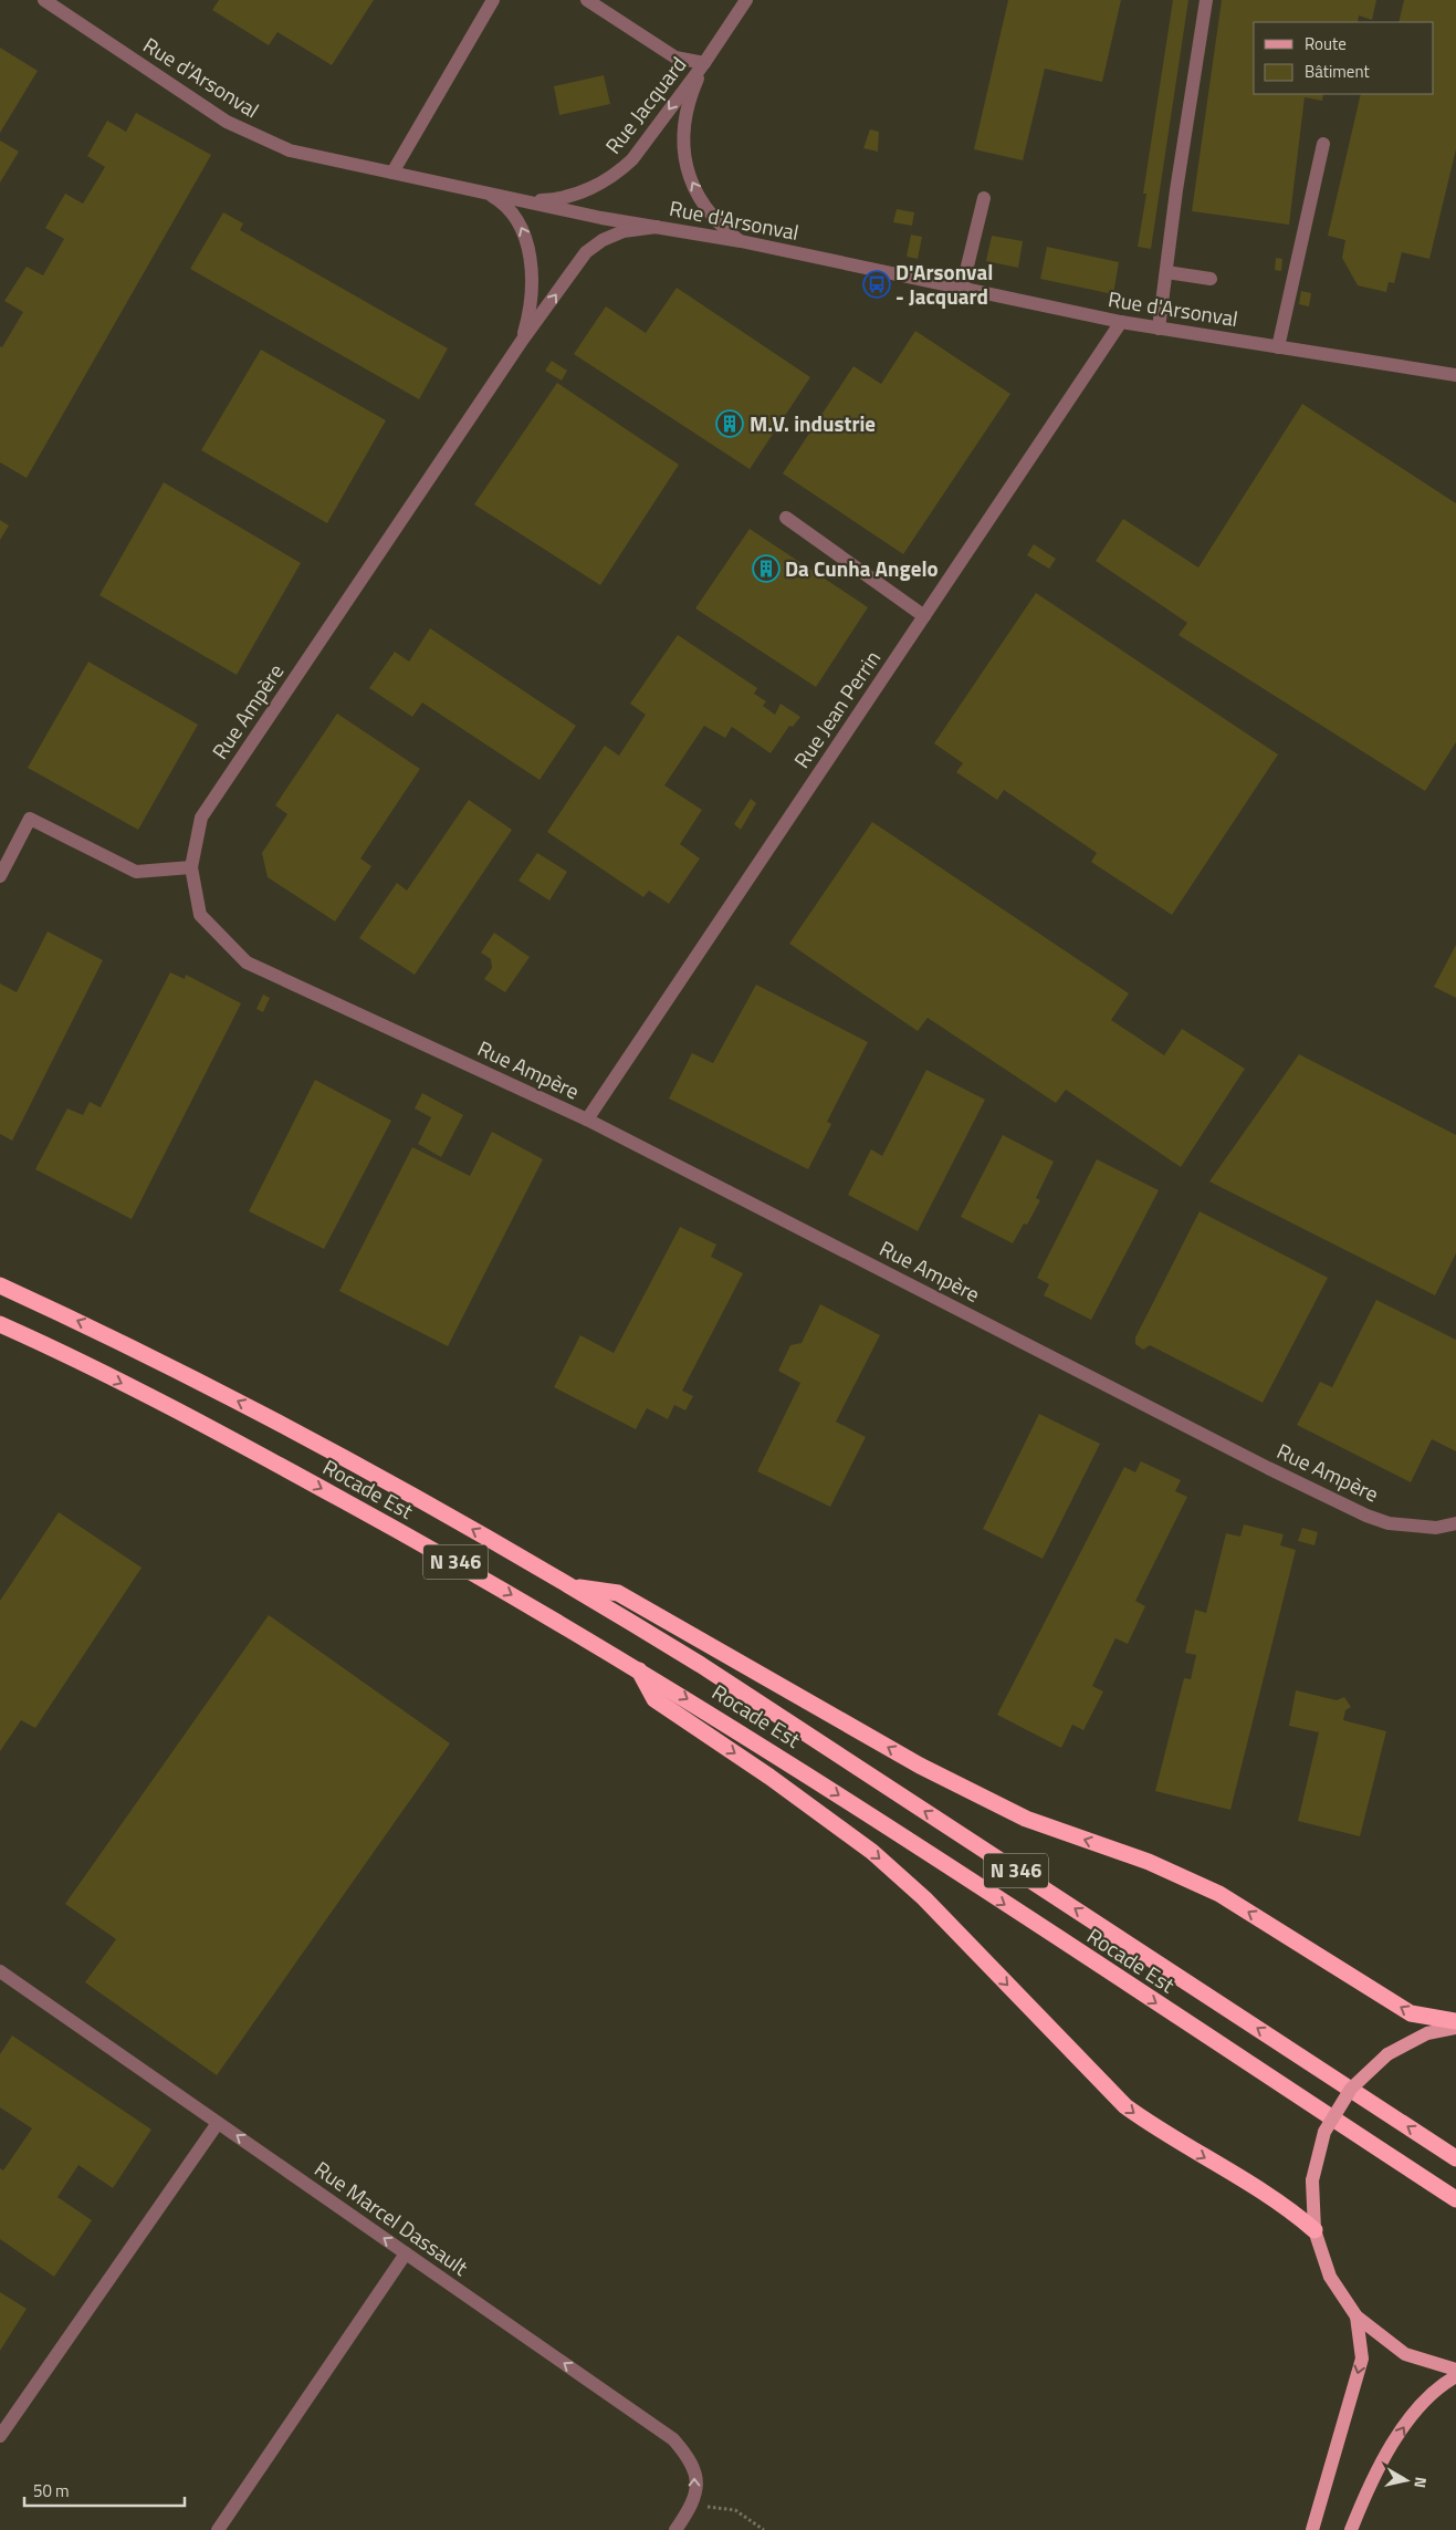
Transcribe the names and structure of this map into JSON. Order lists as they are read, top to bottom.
{
  "streets": {
    "highway": ["Rocade Est", "N 346"],
    "street": [
      "Rue d'Arsonval",
      "Rue Jacquard",
      "Rue Jean Perrin",
      "Rue Ampère",
      "Rue Marcel Dassault"
    ]
  },
  "crossings": [
    ["Rue d'Arsonval", "Rue Jacquard"],
    ["Rue d'Arsonval", "Rue Jean Perrin"],
    ["Rue d'Arsonval", "Rue Ampère"],
    ["Rue Jean Perrin", "Rue Ampère"]
  ],
  "one_way": ["Rue Marcel Dassault"],
  "places": {
    "bus stop": ["D'Arsonval - Jacquard"],
    "building": ["M.V. industrie", "Da Cunha Angelo"]
  },
  "legend": ["Route", "Bâtiment"],
  "scale_bar": "50 m",
  "north": "right"
}
